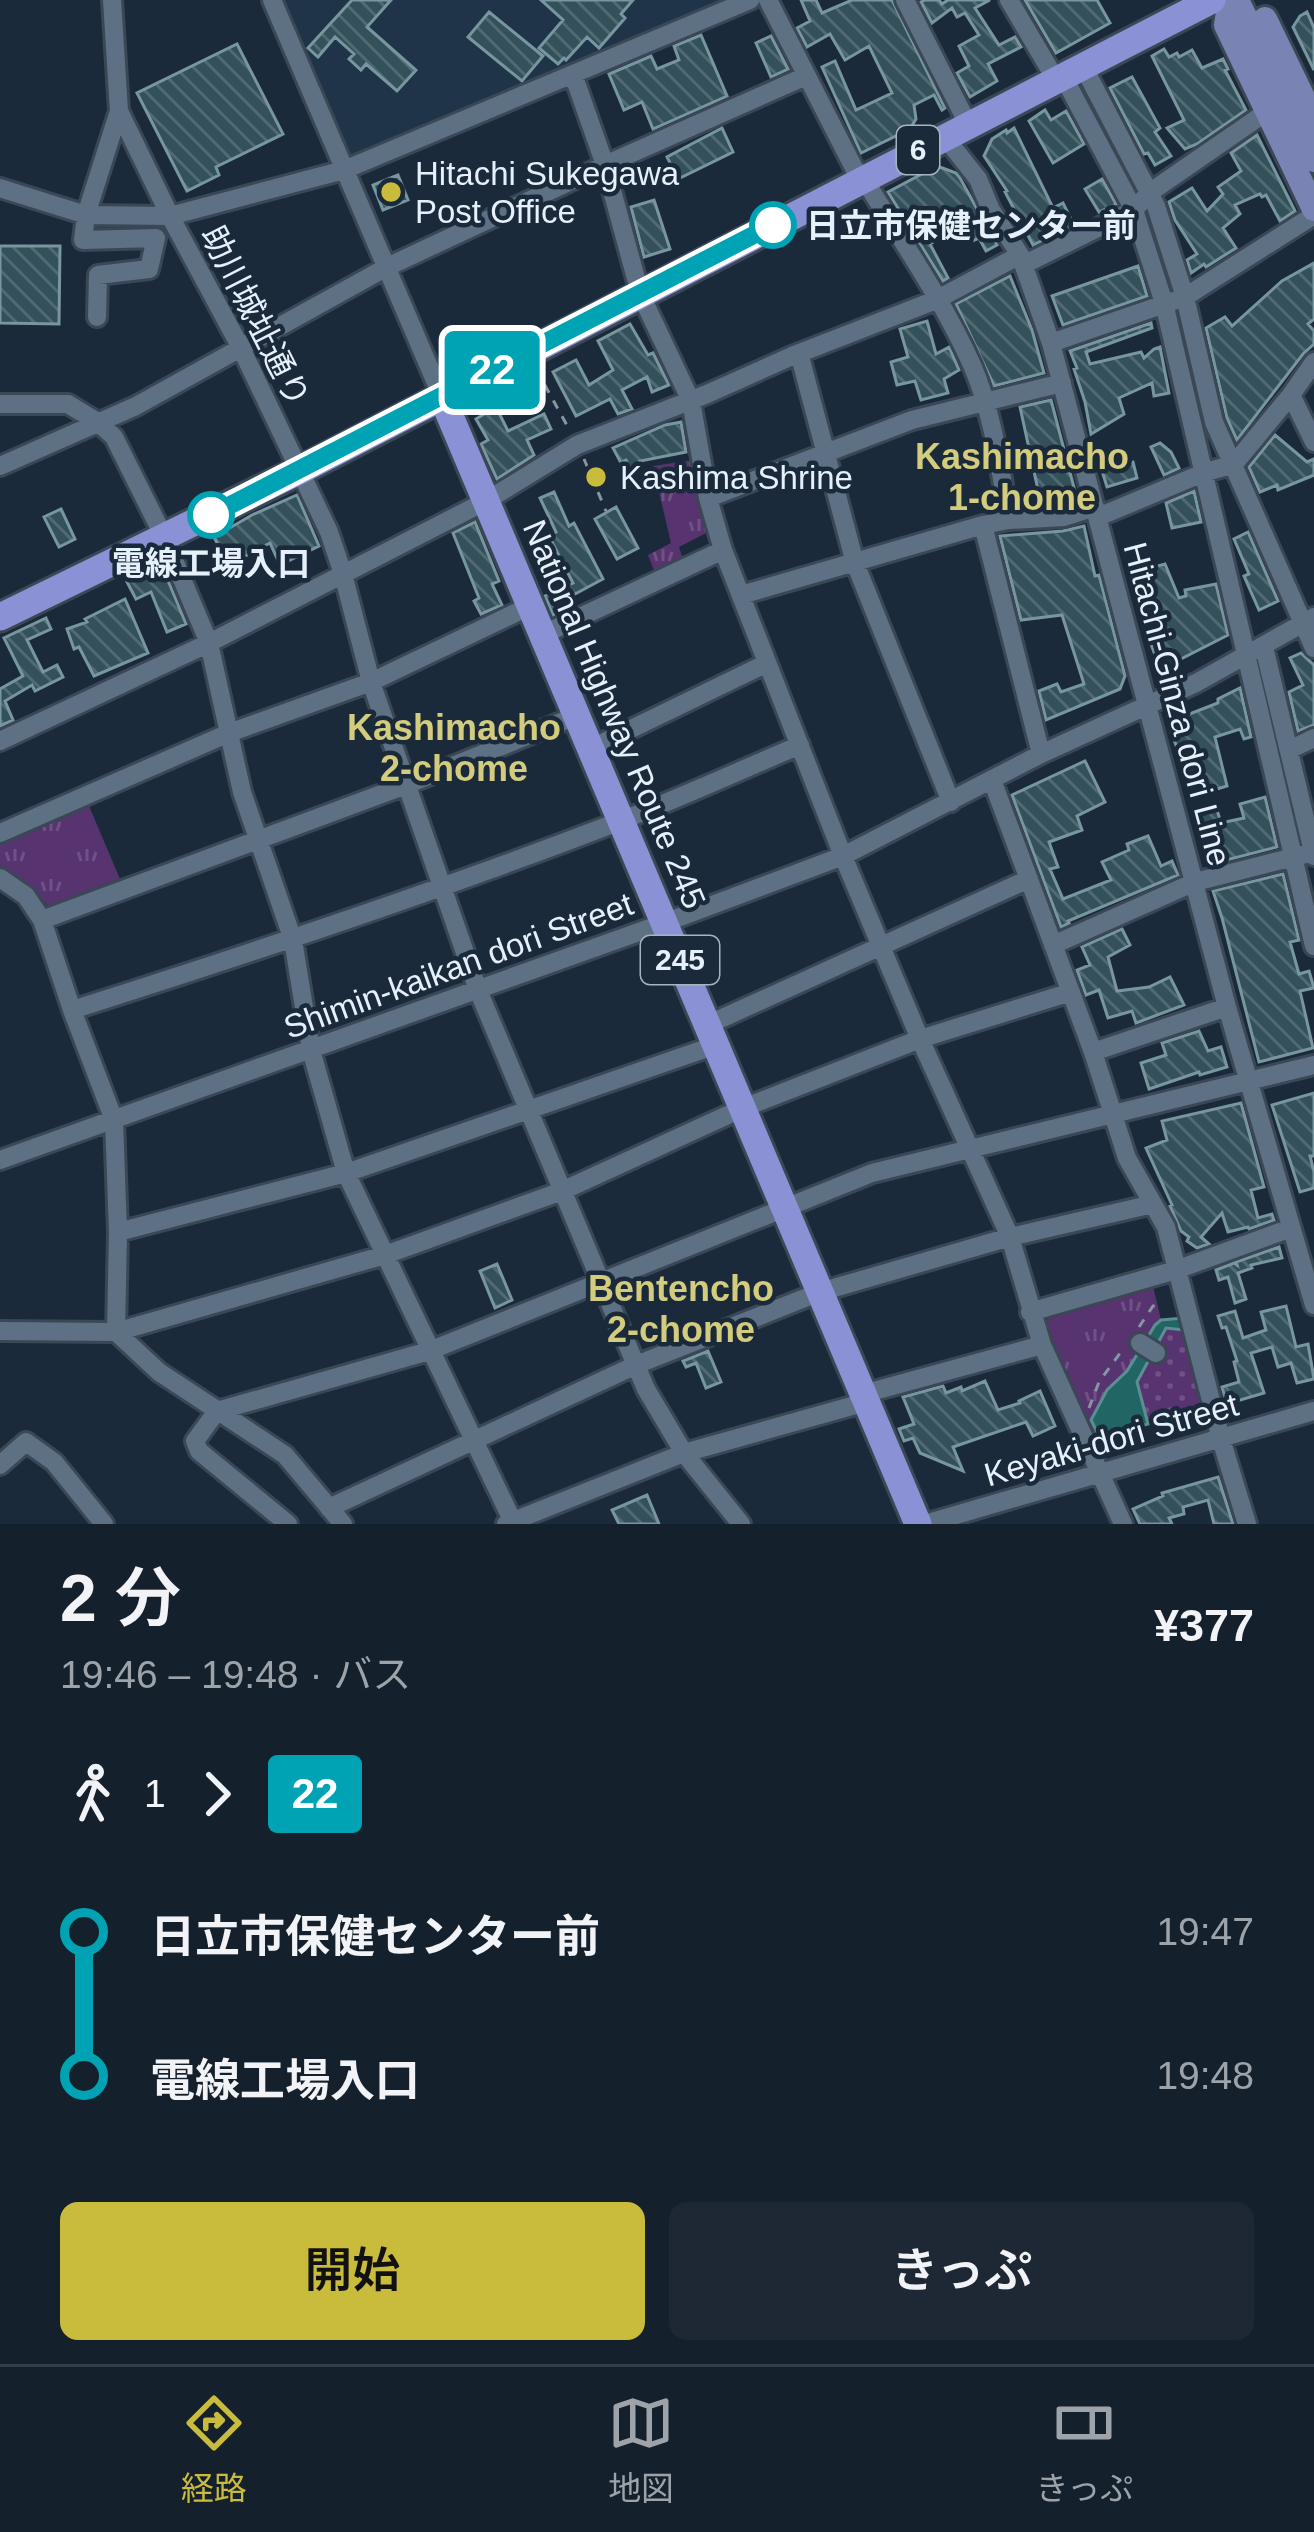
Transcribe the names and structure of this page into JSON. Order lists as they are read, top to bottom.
{
  "streets": {
    "highway": ["6", "National Highway Route 245", "245"],
    "street": [
      "助川城址通り",
      "Hitachi-Ginza dori Line",
      "Shimin-kaikan dori Street",
      "Keyaki-dori Street"
    ]
  },
  "crossings": [
    ["6", "助川城址通り"],
    ["6", "Hitachi-Ginza dori Line"],
    ["6", "National Highway Route 245"],
    ["助川城址通り", "Shimin-kaikan dori Street"],
    ["Hitachi-Ginza dori Line", "Shimin-kaikan dori Street"],
    ["National Highway Route 245", "Shimin-kaikan dori Street"],
    ["National Highway Route 245", "Keyaki-dori Street"]
  ],
  "districts": ["Kashimacho 1-chome", "Kashimacho 2-chome", "Bentencho 2-chome"],
  "places": [
    "Hitachi Sukegawa Post Office",
    "日立市保健センター前",
    "Kashima Shrine",
    "電線工場入口"
  ],
  "lines": ["bus line 22"],
  "page": {
    "on_map": "22",
    "heading": ["2 分", "19:46 – 19:48 · バス", "¥377"],
    "legs": ["1", "22"],
    "list": [
      {
        "name": "日立市保健センター前",
        "value": "19:47"
      },
      {
        "name": "電線工場入口",
        "value": "19:48"
      }
    ],
    "buttons": ["開始", "きっぷ"],
    "tabs": ["経路", "地図", "きっぷ"]
  }
}
